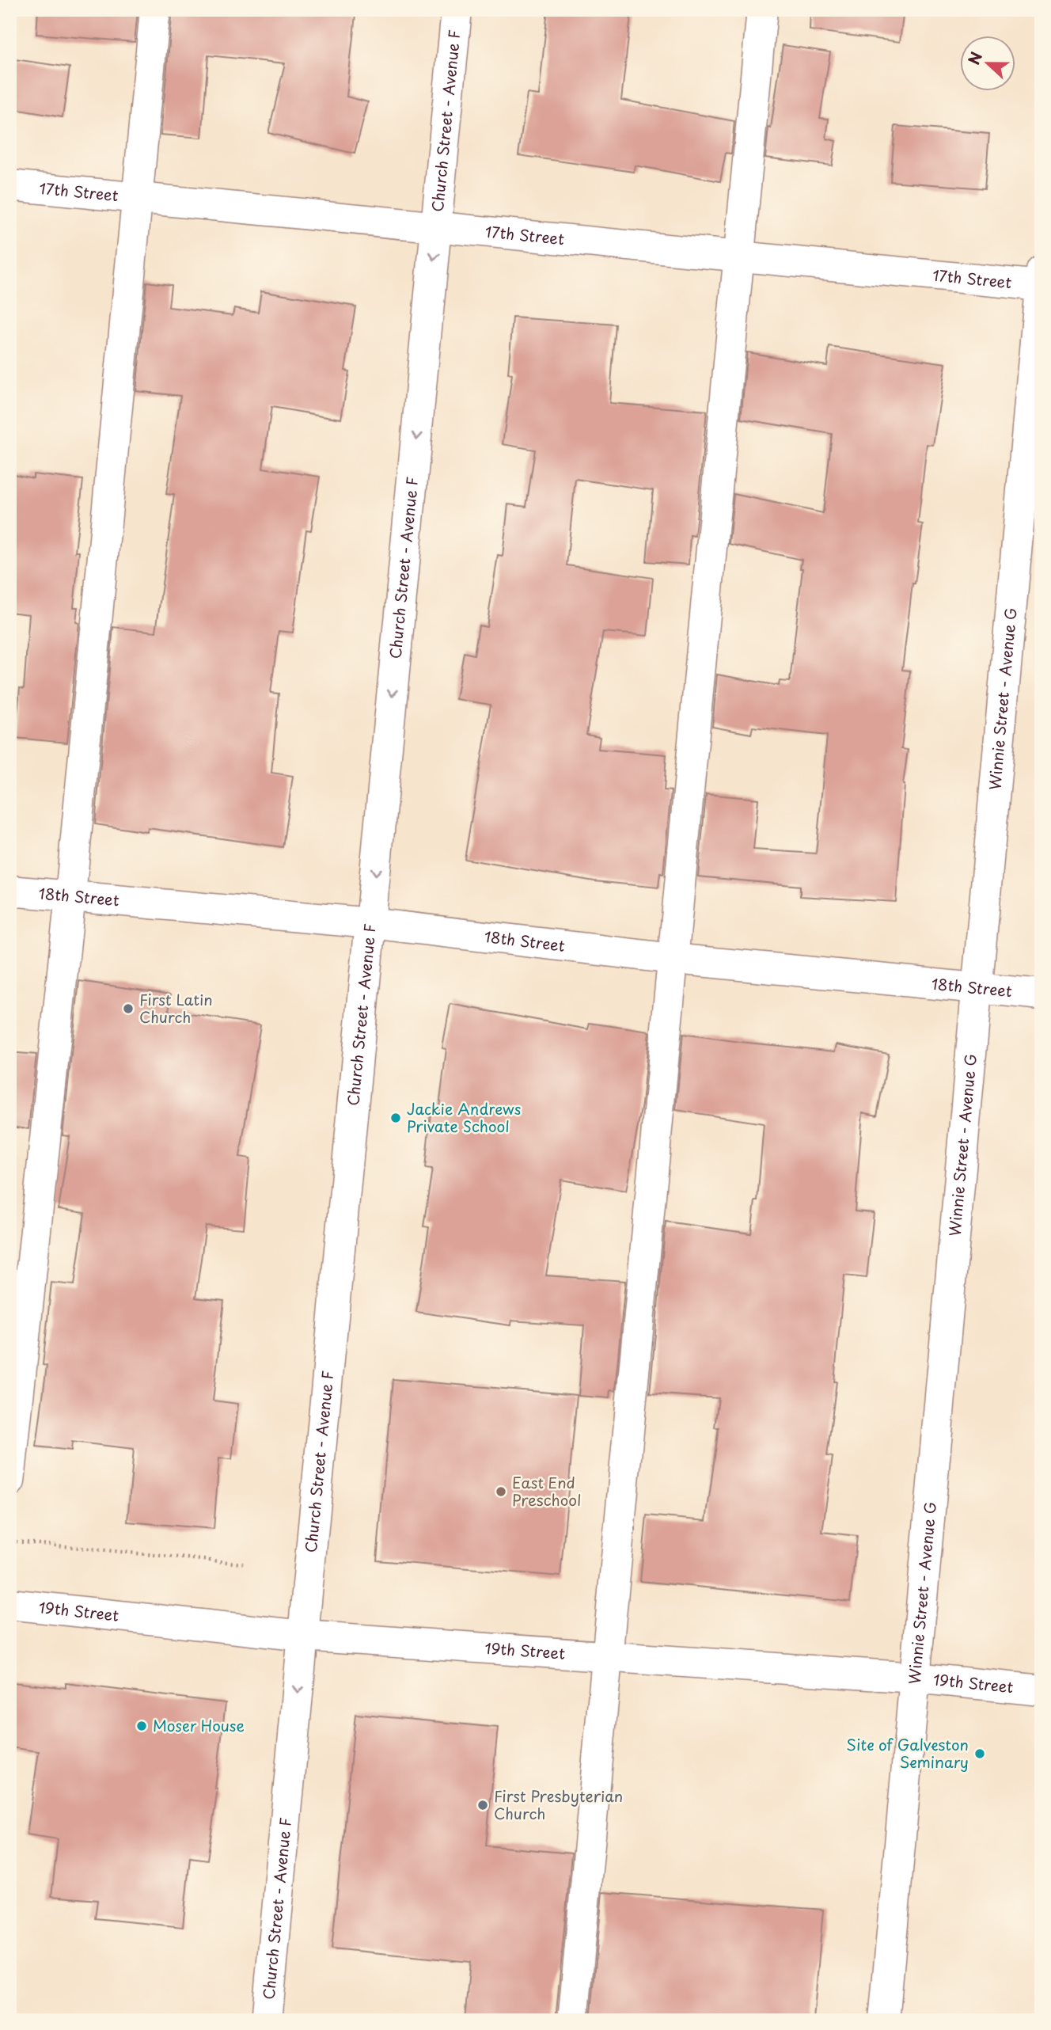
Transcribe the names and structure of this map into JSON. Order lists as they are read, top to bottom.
{
  "streets": {
    "street": [
      "Church Street - Avenue F",
      "17th Street",
      "Winnie Street - Avenue G",
      "18th Street",
      "19th Street"
    ]
  },
  "crossings": [
    ["Church Street - Avenue F", "17th Street"],
    ["Church Street - Avenue F", "18th Street"],
    ["Church Street - Avenue F", "19th Street"],
    ["17th Street", "Winnie Street - Avenue G"],
    ["Winnie Street - Avenue G", "18th Street"],
    ["Winnie Street - Avenue G", "19th Street"]
  ],
  "one_way": ["Church Street - Avenue F"],
  "places": [
    "First Latin Church",
    "Jackie Andrews Private School",
    "East End Preschool",
    "Moser House",
    "Site of Galveston Seminary",
    "First Presbyterian Church"
  ],
  "north": "left"
}
